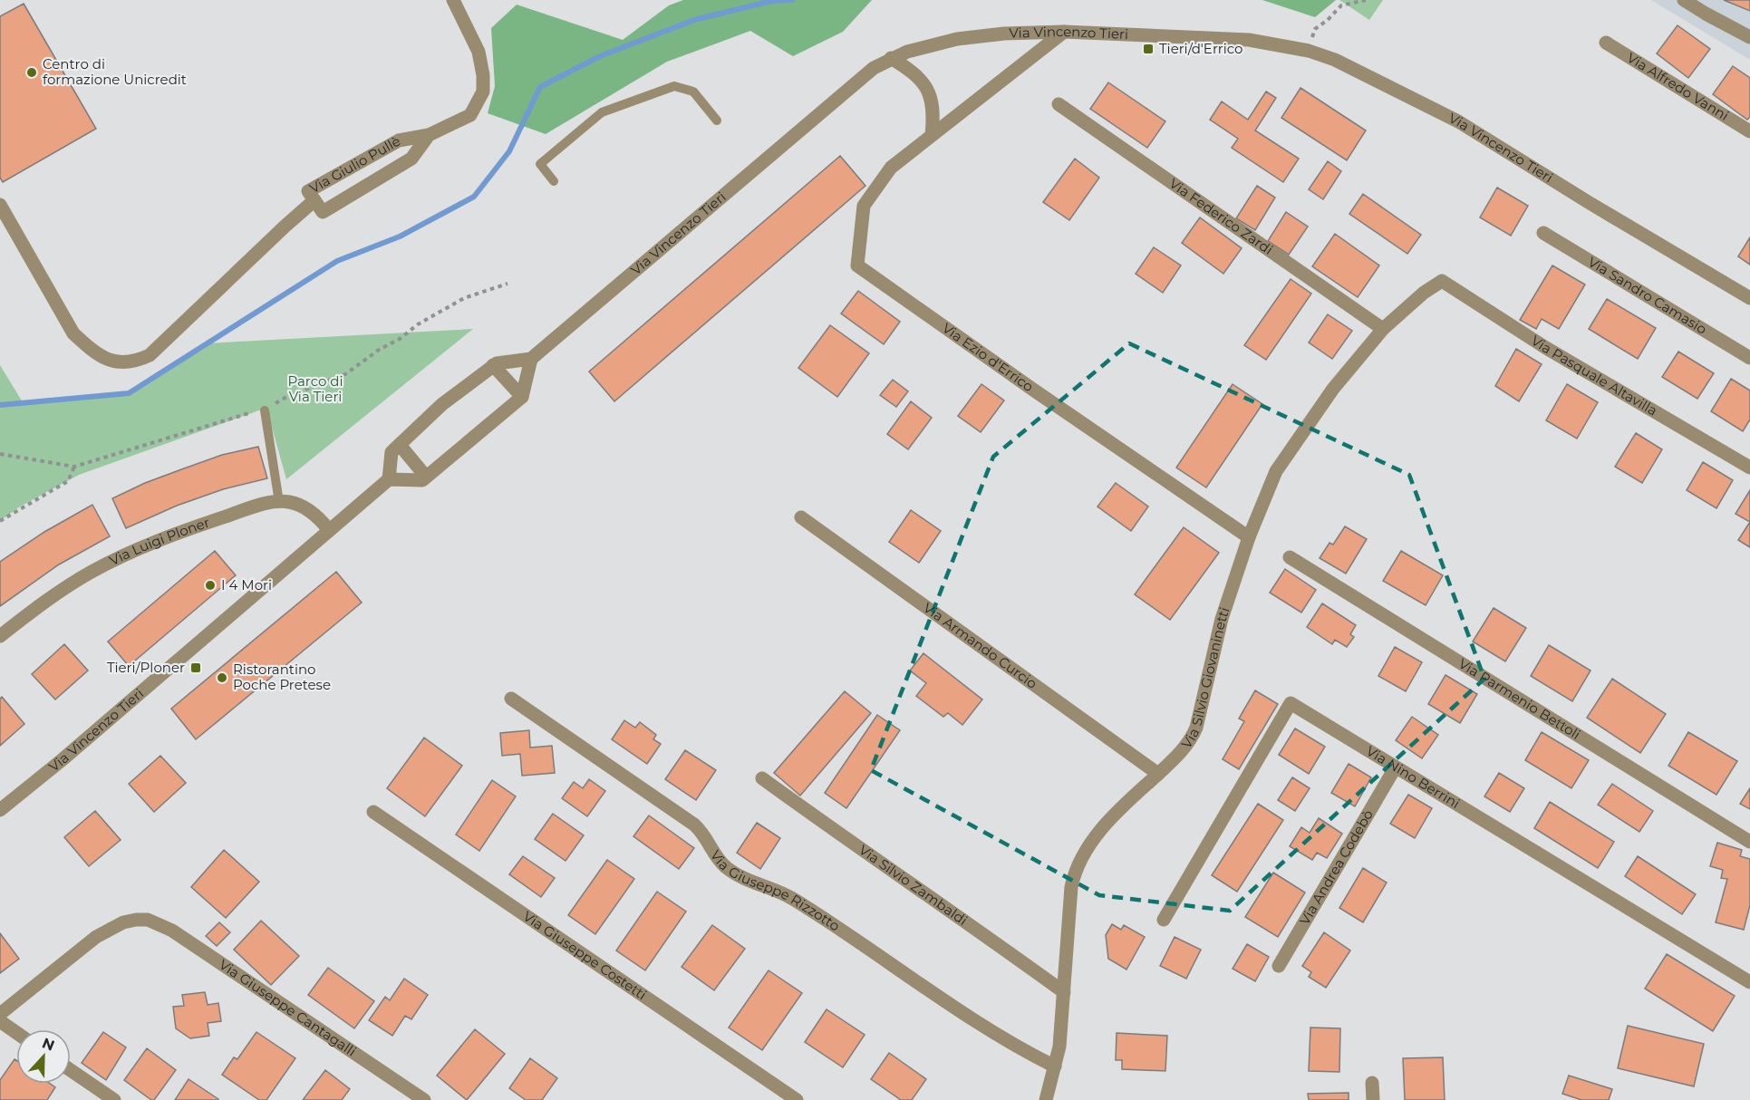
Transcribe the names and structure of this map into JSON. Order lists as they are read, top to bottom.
{
  "streets": {
    "street": [
      "Via Vincenzo Tieri",
      "Via Alfredo Vanni",
      "Via Giulio Pullè",
      "Via Federico Zardi",
      "Via Sandro Camasio",
      "Via Ezio d'Errico",
      "Via Pasquale Altavilla",
      "Via Luigi Ploner",
      "Via Armando Curcio",
      "Via Silvio Giovaninetti",
      "Via Parmenio Bettoli",
      "Via Nino Berrini",
      "Via Andrea Codebò",
      "Via Silvio Zambaldi",
      "Via Giuseppe Rizzotto",
      "Via Giuseppe Costetti",
      "Via Giuseppe Cantagalli"
    ]
  },
  "crossings": [
    ["Via Vincenzo Tieri", "Via Ezio d'Errico"],
    ["Via Vincenzo Tieri", "Via Luigi Ploner"],
    ["Via Federico Zardi", "Via Silvio Giovaninetti"],
    ["Via Ezio d'Errico", "Via Silvio Giovaninetti"],
    ["Via Pasquale Altavilla", "Via Silvio Giovaninetti"],
    ["Via Armando Curcio", "Via Silvio Giovaninetti"],
    ["Via Silvio Giovaninetti", "Via Silvio Zambaldi"],
    ["Via Silvio Giovaninetti", "Via Giuseppe Rizzotto"],
    ["Via Nino Berrini", "Via Andrea Codebò"]
  ],
  "parks": ["Parco di Via Tieri"],
  "places": {
    "transit": ["Tieri/d'Errico", "Tieri/Ploner"],
    "other": ["Centro di formazione Unicredit", "I 4 Mori", "Ristorantino Poche Pretese"]
  },
  "north": "top"
}
